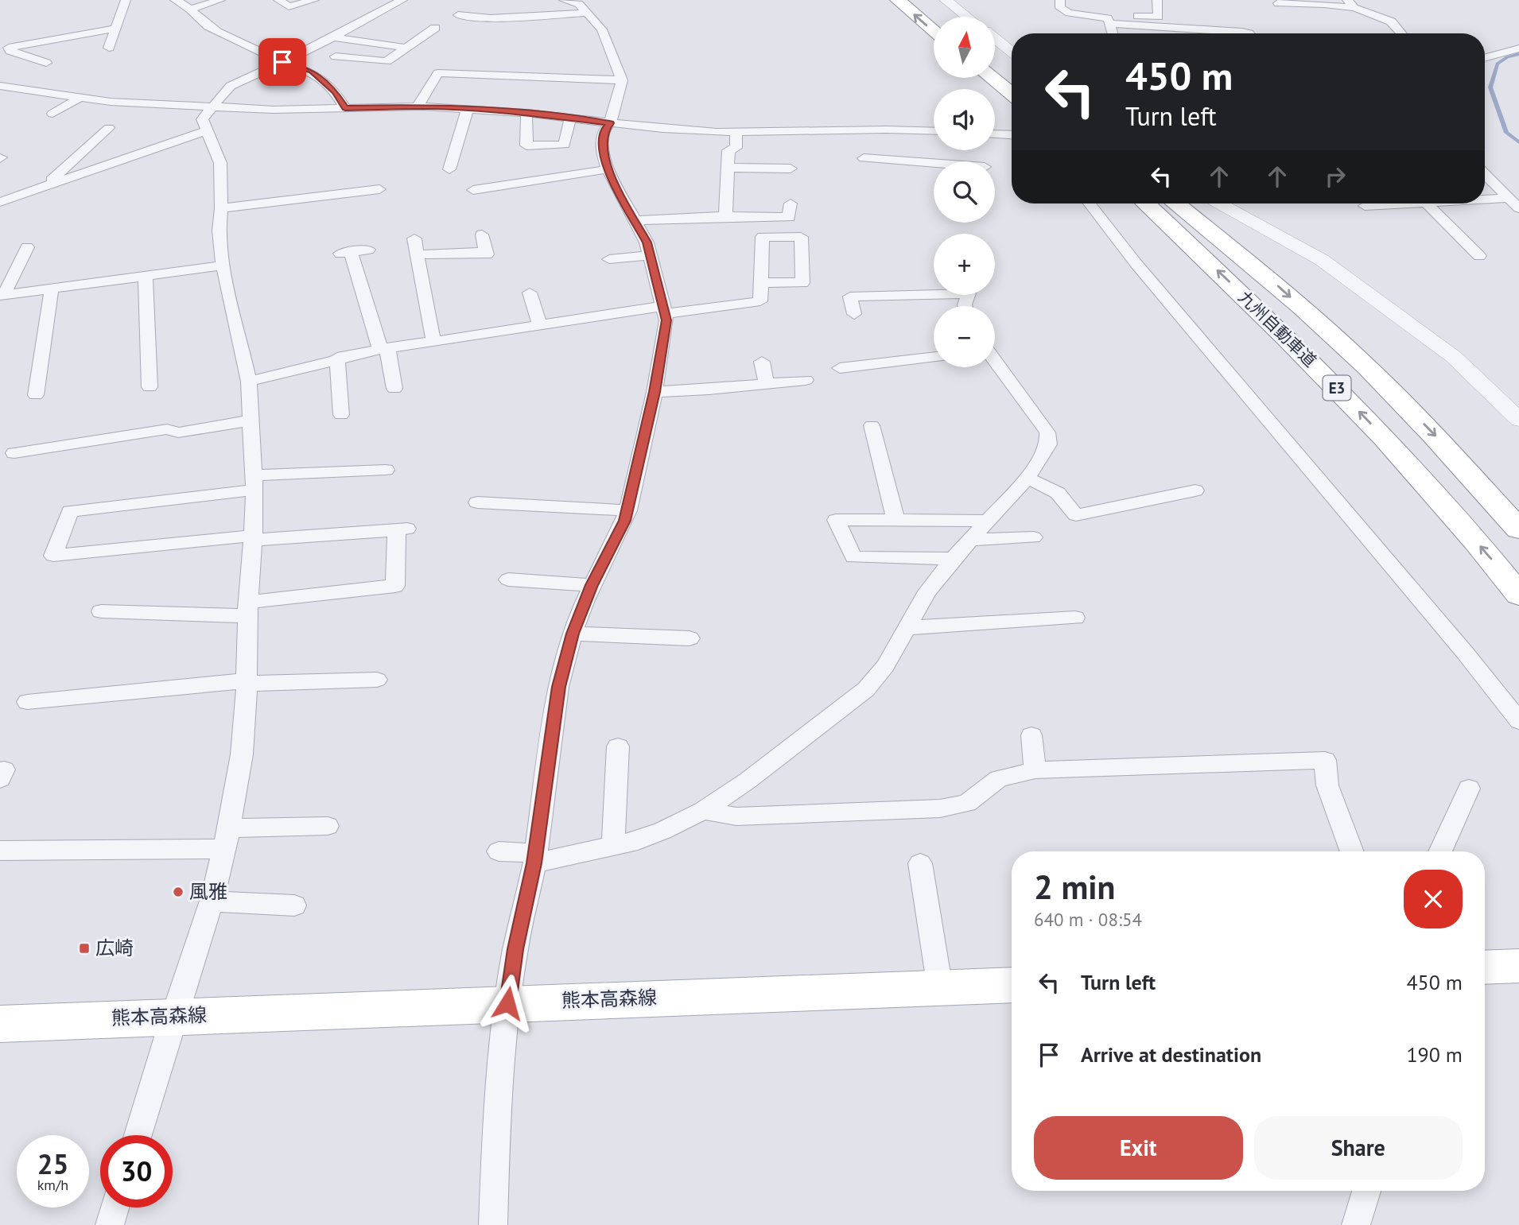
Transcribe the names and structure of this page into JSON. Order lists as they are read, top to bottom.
{
  "streets": {
    "main road": ["九州自動車道", "E3", "熊本高森線"]
  },
  "places": {
    "other": ["風雅"],
    "transit": ["広崎"]
  },
  "north": "top",
  "page": {
    "map_buttons": ["+", "−"],
    "turn": ["450 m", "Turn left"],
    "heading": ["2 min", "640 m · 08:54"],
    "list": [
      {
        "name": "Turn left",
        "value": "450 m"
      },
      {
        "name": "Arrive at destination",
        "value": "190 m"
      }
    ],
    "buttons": ["Exit", "Share"],
    "speed": "25 km/h",
    "limit": "30"
  }
}
